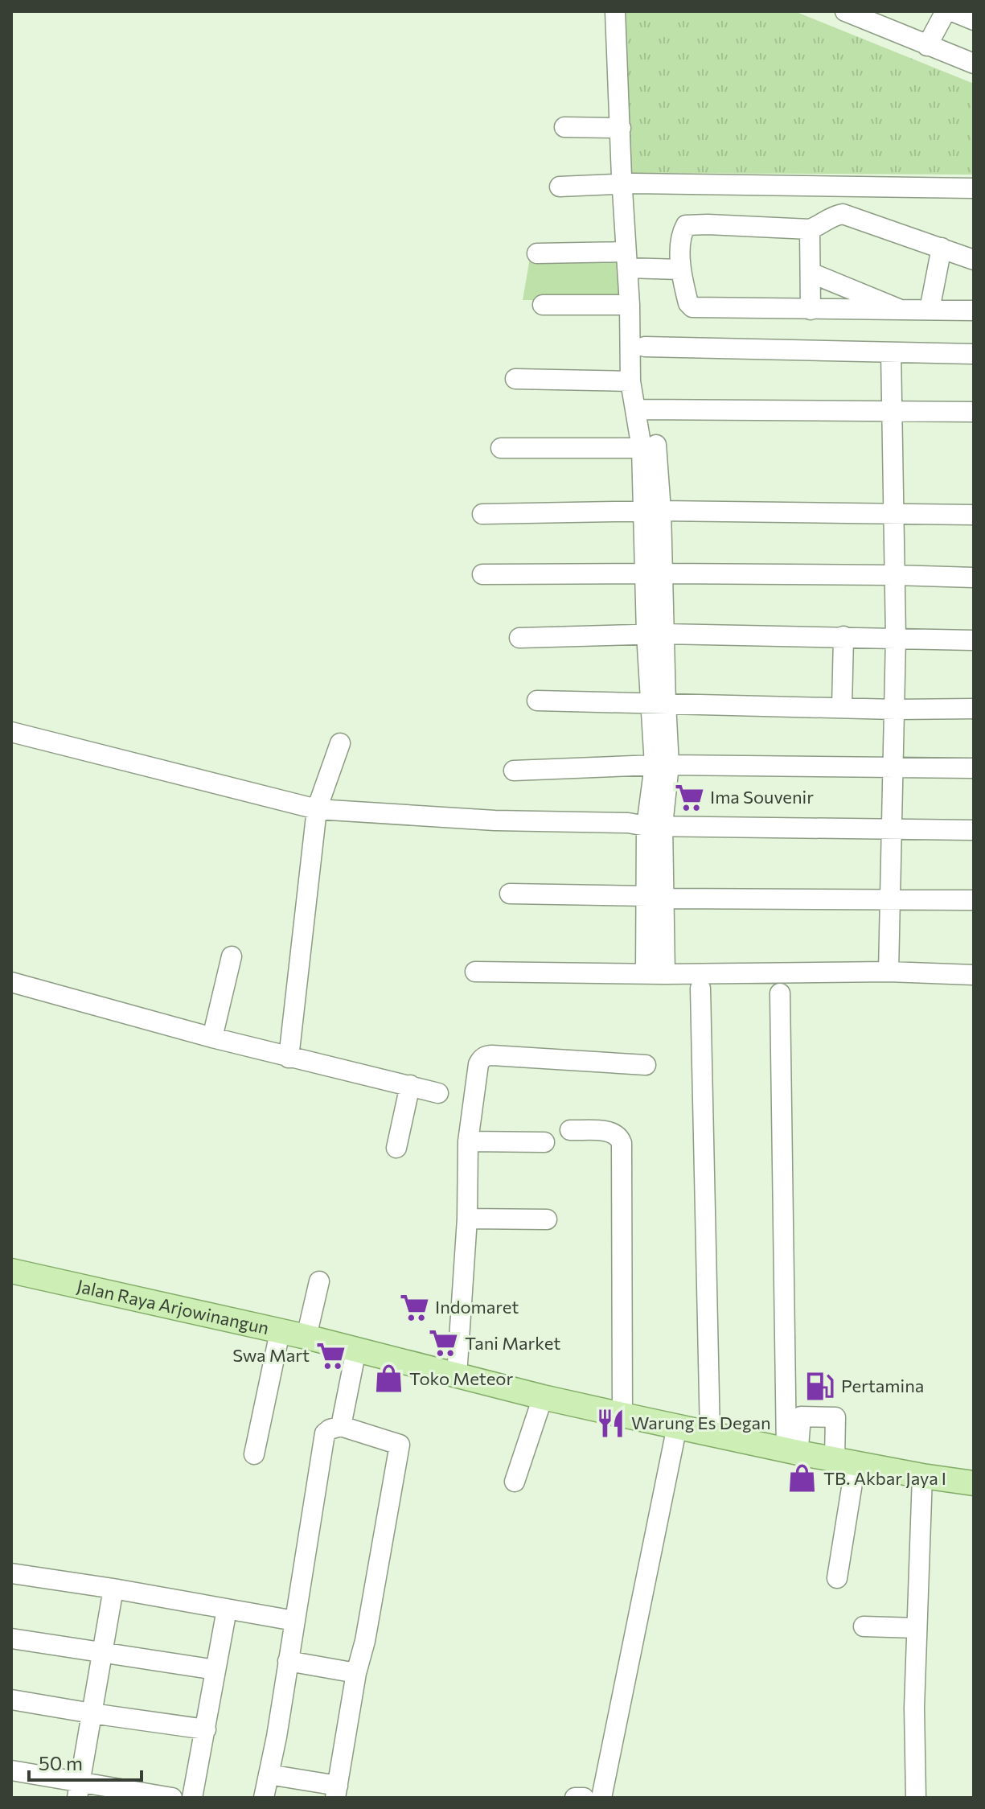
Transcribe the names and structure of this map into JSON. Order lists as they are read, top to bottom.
{
  "streets": {
    "main road": ["Jalan Raya Arjowinangun"]
  },
  "places": {
    "supermarket": [
      "Ima Souvenir",
      "Indomaret",
      "Tani Market",
      "Swa Mart"
    ],
    "shop": ["Toko Meteor", "TB. Akbar Jaya I"],
    "fuel station": ["Pertamina"],
    "restaurant": ["Warung Es Degan"]
  },
  "scale_bar": "50 m"
}
